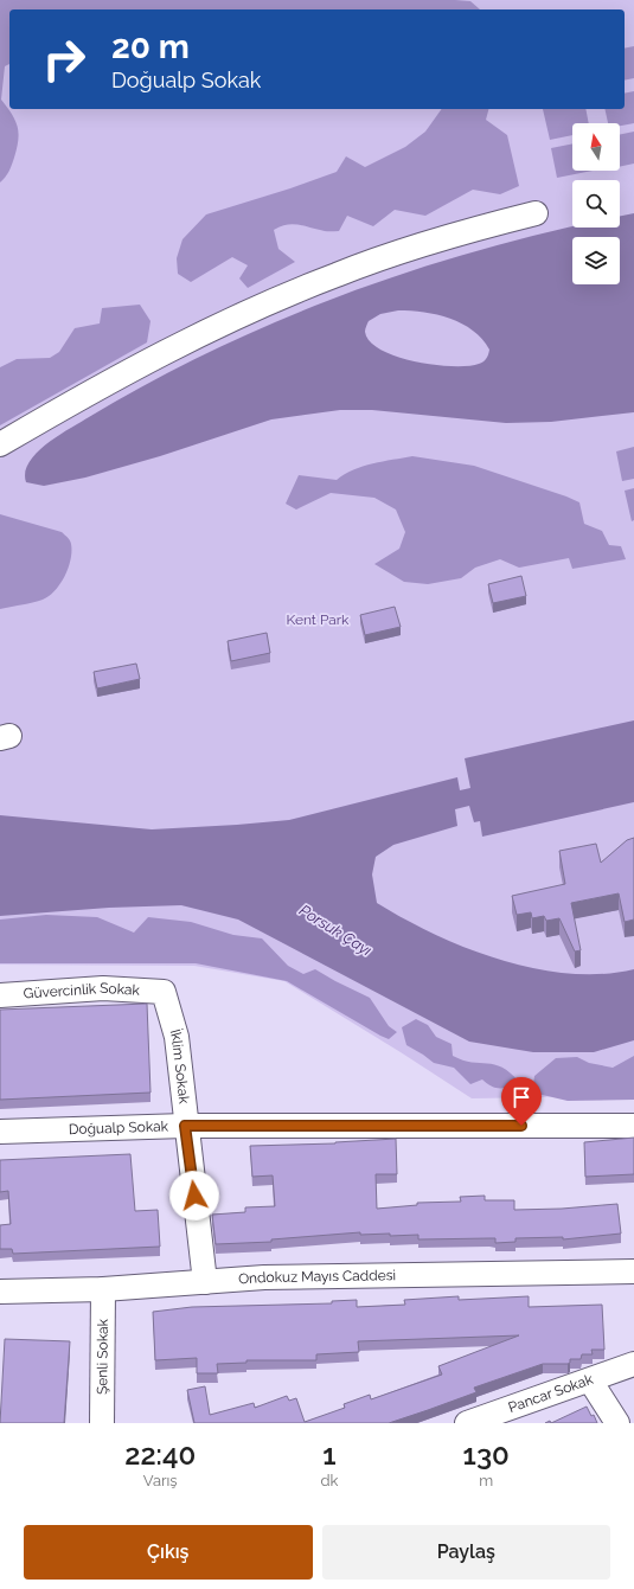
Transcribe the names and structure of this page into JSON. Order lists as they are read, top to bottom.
{
  "streets": {
    "street": [
      "Güvercinlik Sokak",
      "İklim Sokak",
      "Doğualp Sokak",
      "Ondokuz Mayıs Caddesi",
      "Şenli Sokak",
      "Pancar Sokak"
    ]
  },
  "crossings": [
    ["Güvercinlik Sokak", "İklim Sokak"],
    ["İklim Sokak", "Doğualp Sokak"],
    ["İklim Sokak", "Ondokuz Mayıs Caddesi"],
    ["Ondokuz Mayıs Caddesi", "Şenli Sokak"]
  ],
  "water": ["Porsuk Çayı"],
  "parks": ["Kent Park"],
  "north": "top",
  "page": {
    "turn": ["20 m", "Doğualp Sokak"],
    "eta": [
      "22:40",
      "Varış",
      "1",
      "dk",
      "130",
      "m"
    ],
    "buttons": ["Çıkış", "Paylaş"]
  }
}
